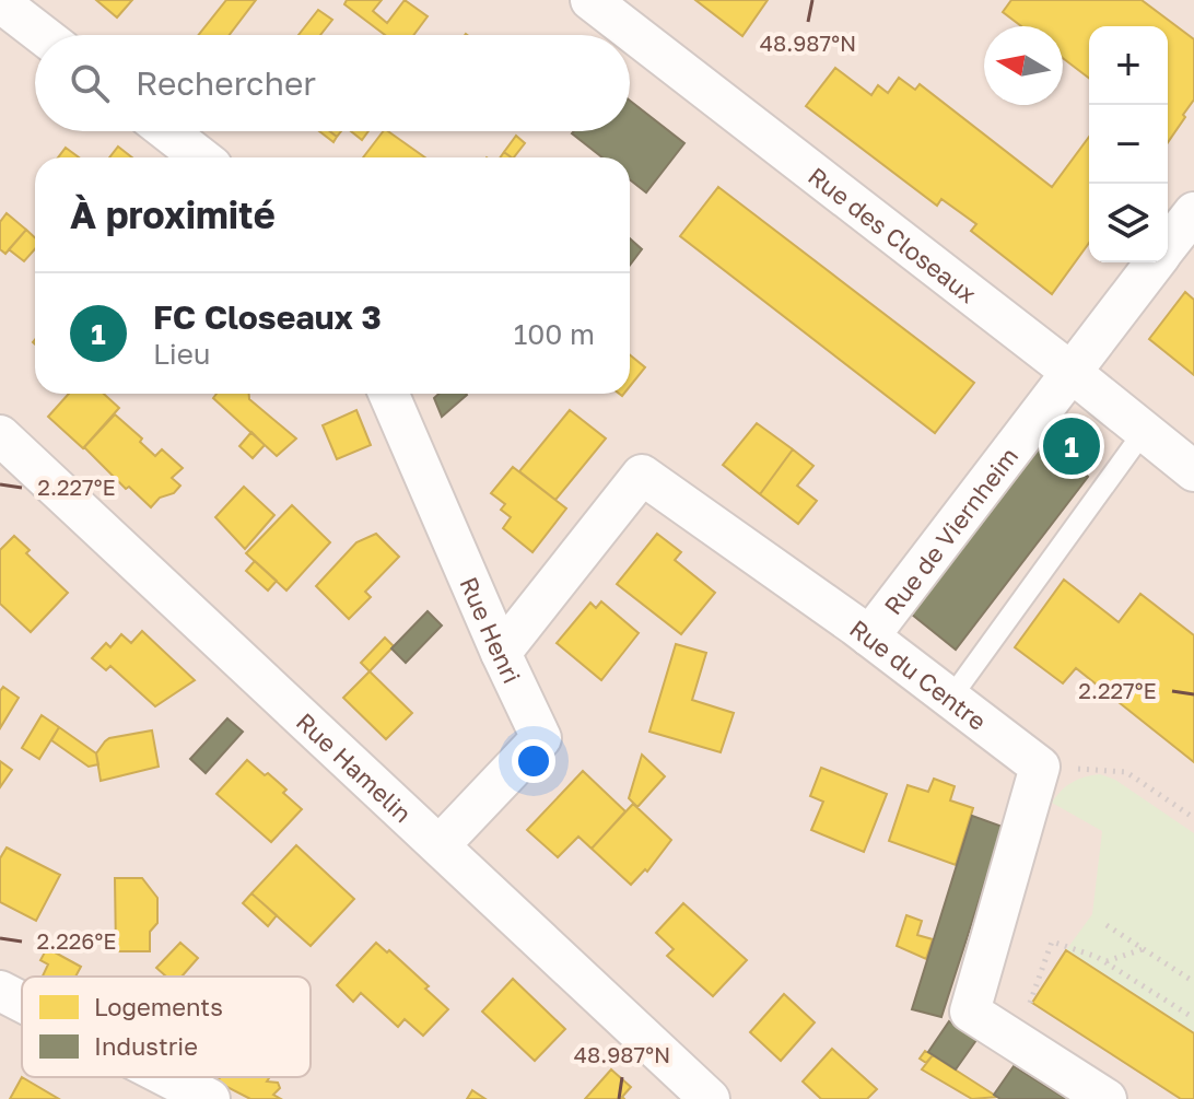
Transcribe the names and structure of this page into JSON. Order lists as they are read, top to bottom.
{
  "streets": {
    "street": [
      "Rue des Closeaux",
      "Rue de Viernheim",
      "Rue Henri",
      "Rue du Centre",
      "Rue Hamelin"
    ]
  },
  "crossings": [
    ["Rue des Closeaux", "Rue de Viernheim"],
    ["Rue de Viernheim", "Rue du Centre"],
    ["Rue Henri", "Rue du Centre"],
    ["Rue Henri", "Rue Hamelin"]
  ],
  "legend": ["Logements", "Industrie"],
  "north": "left",
  "page": {
    "map_buttons": ["+", "−"],
    "search": "Rechercher",
    "heading": "À proximité",
    "list": [
      {
        "mark": "1",
        "name": "FC Closeaux 3",
        "note": "Lieu",
        "value": "100 m"
      }
    ],
    "pins": "1"
  },
  "coordinates": ["48.987°N", "2.227°E", "2.226°E"]
}
